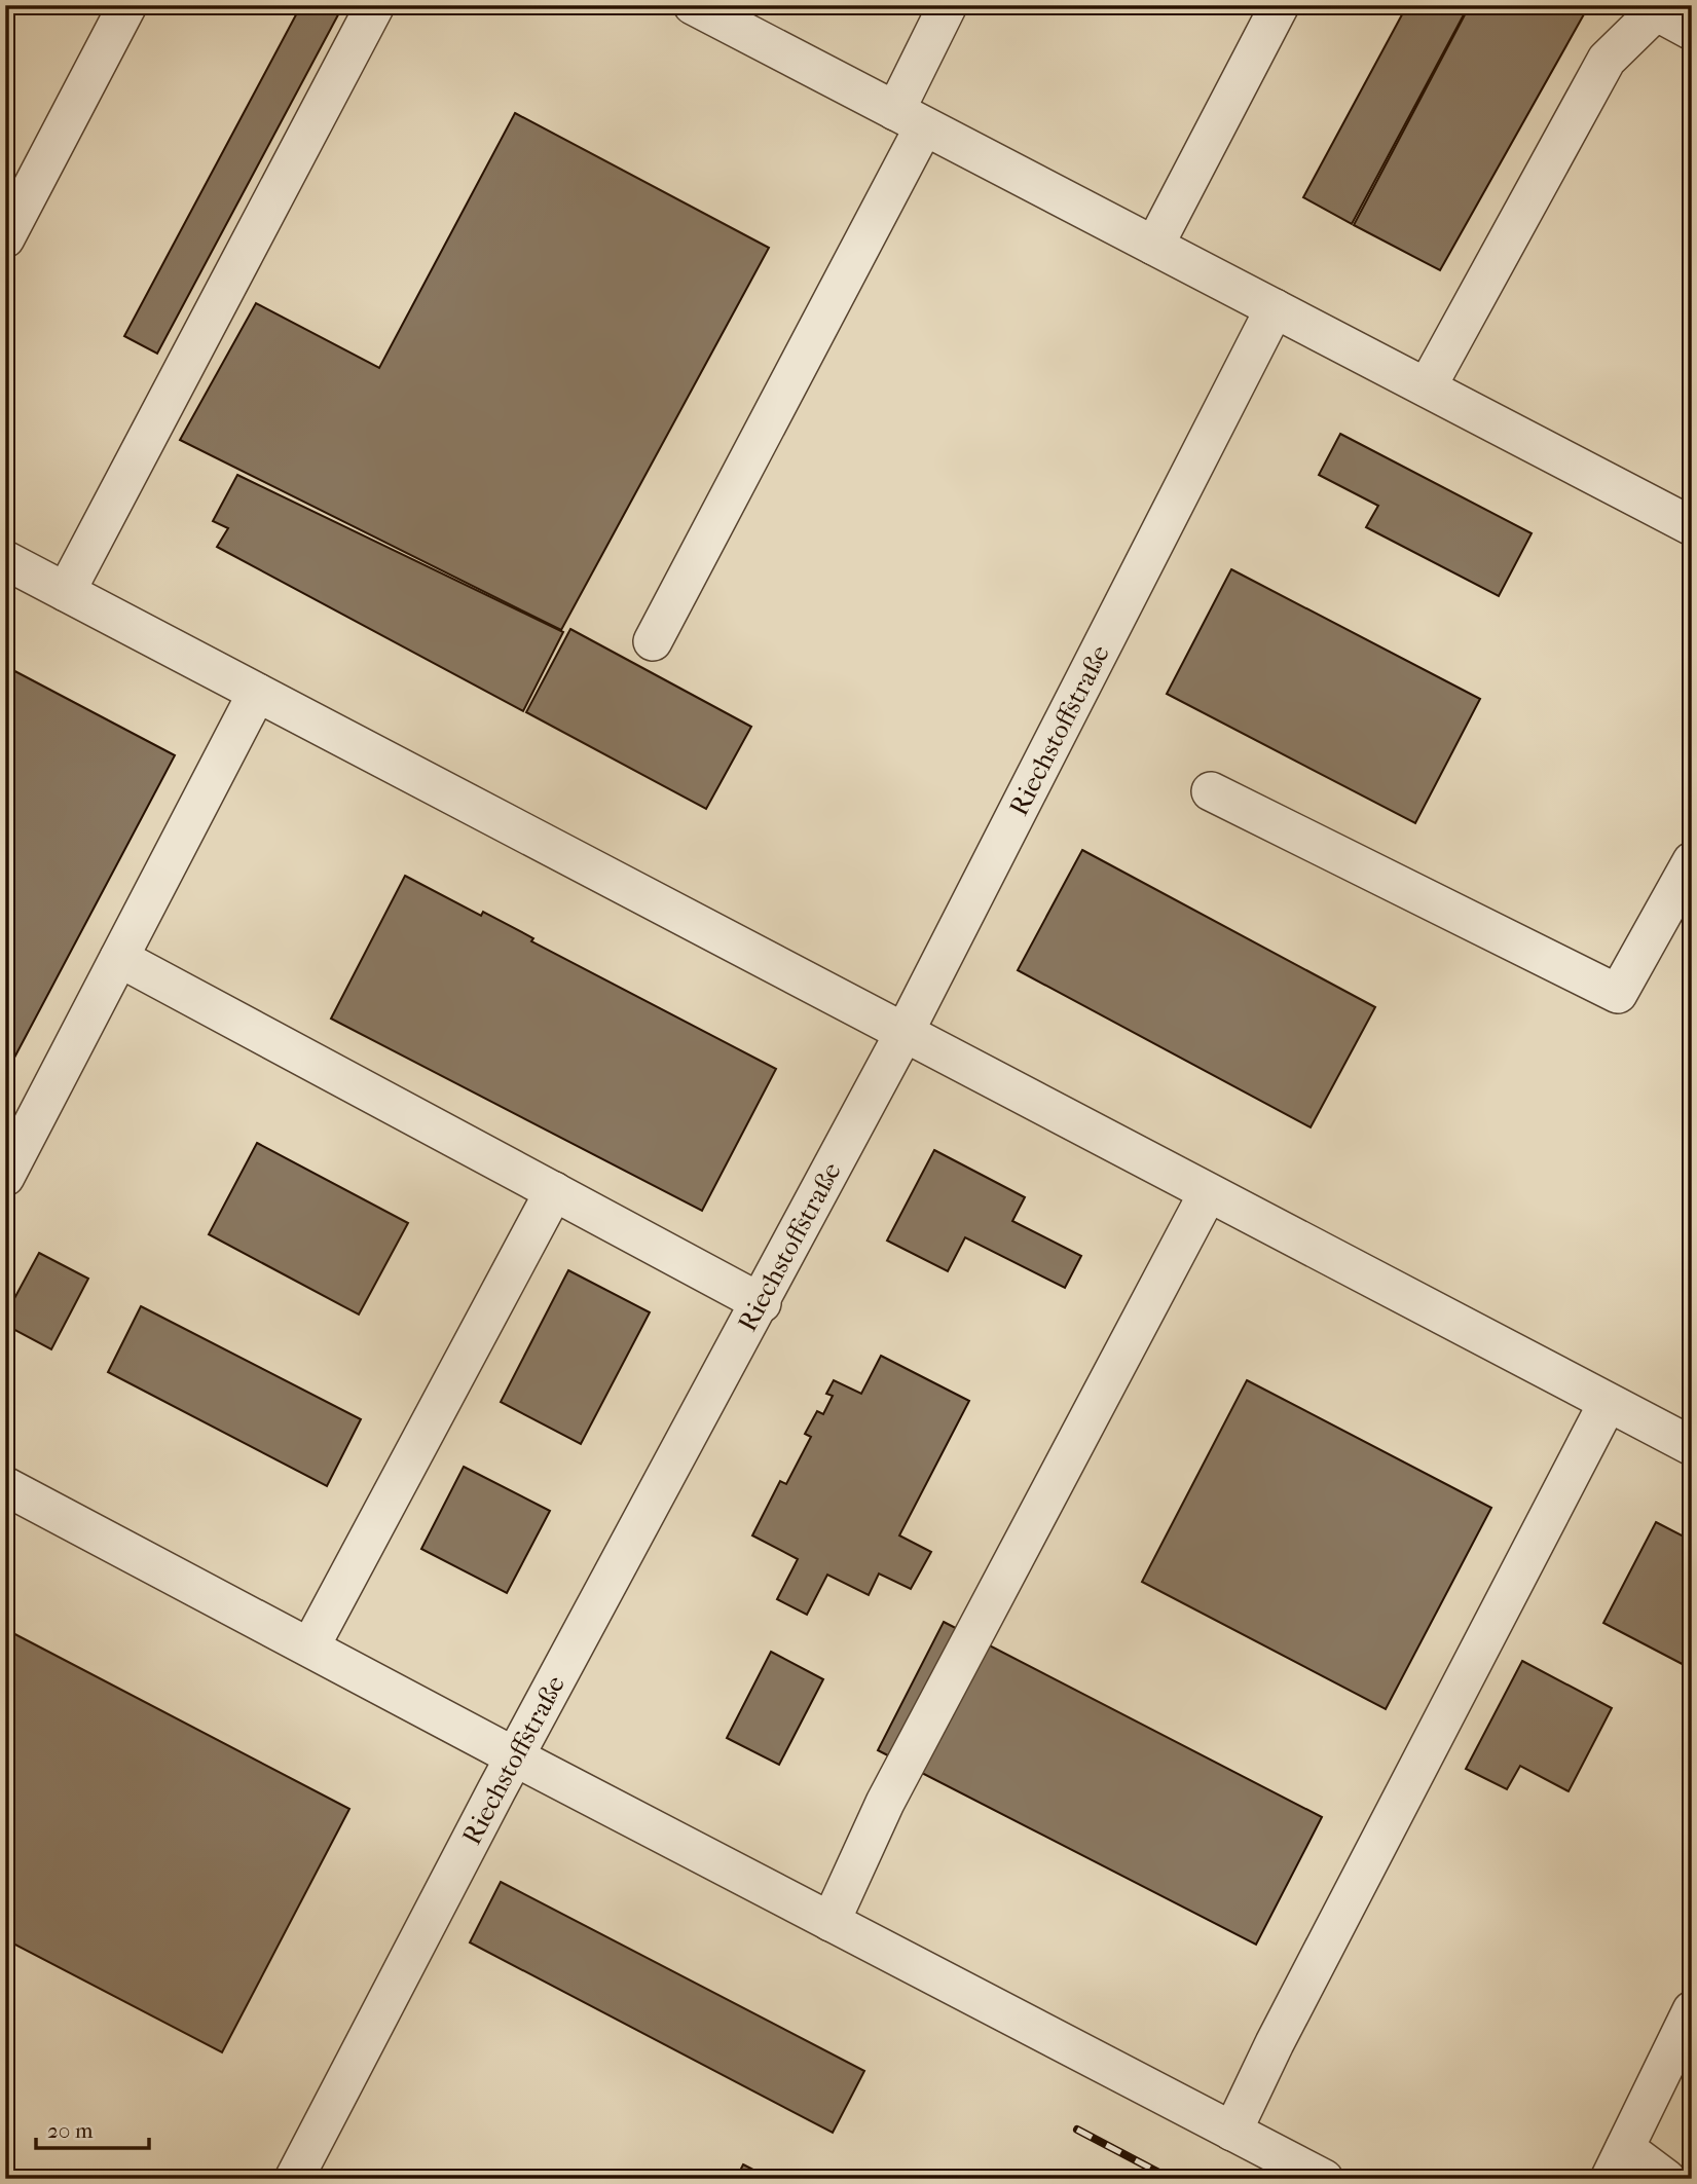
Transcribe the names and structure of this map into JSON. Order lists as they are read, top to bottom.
{
  "streets": {
    "street": ["Riechstoffstraße"]
  },
  "scale_bar": "20 m"
}
